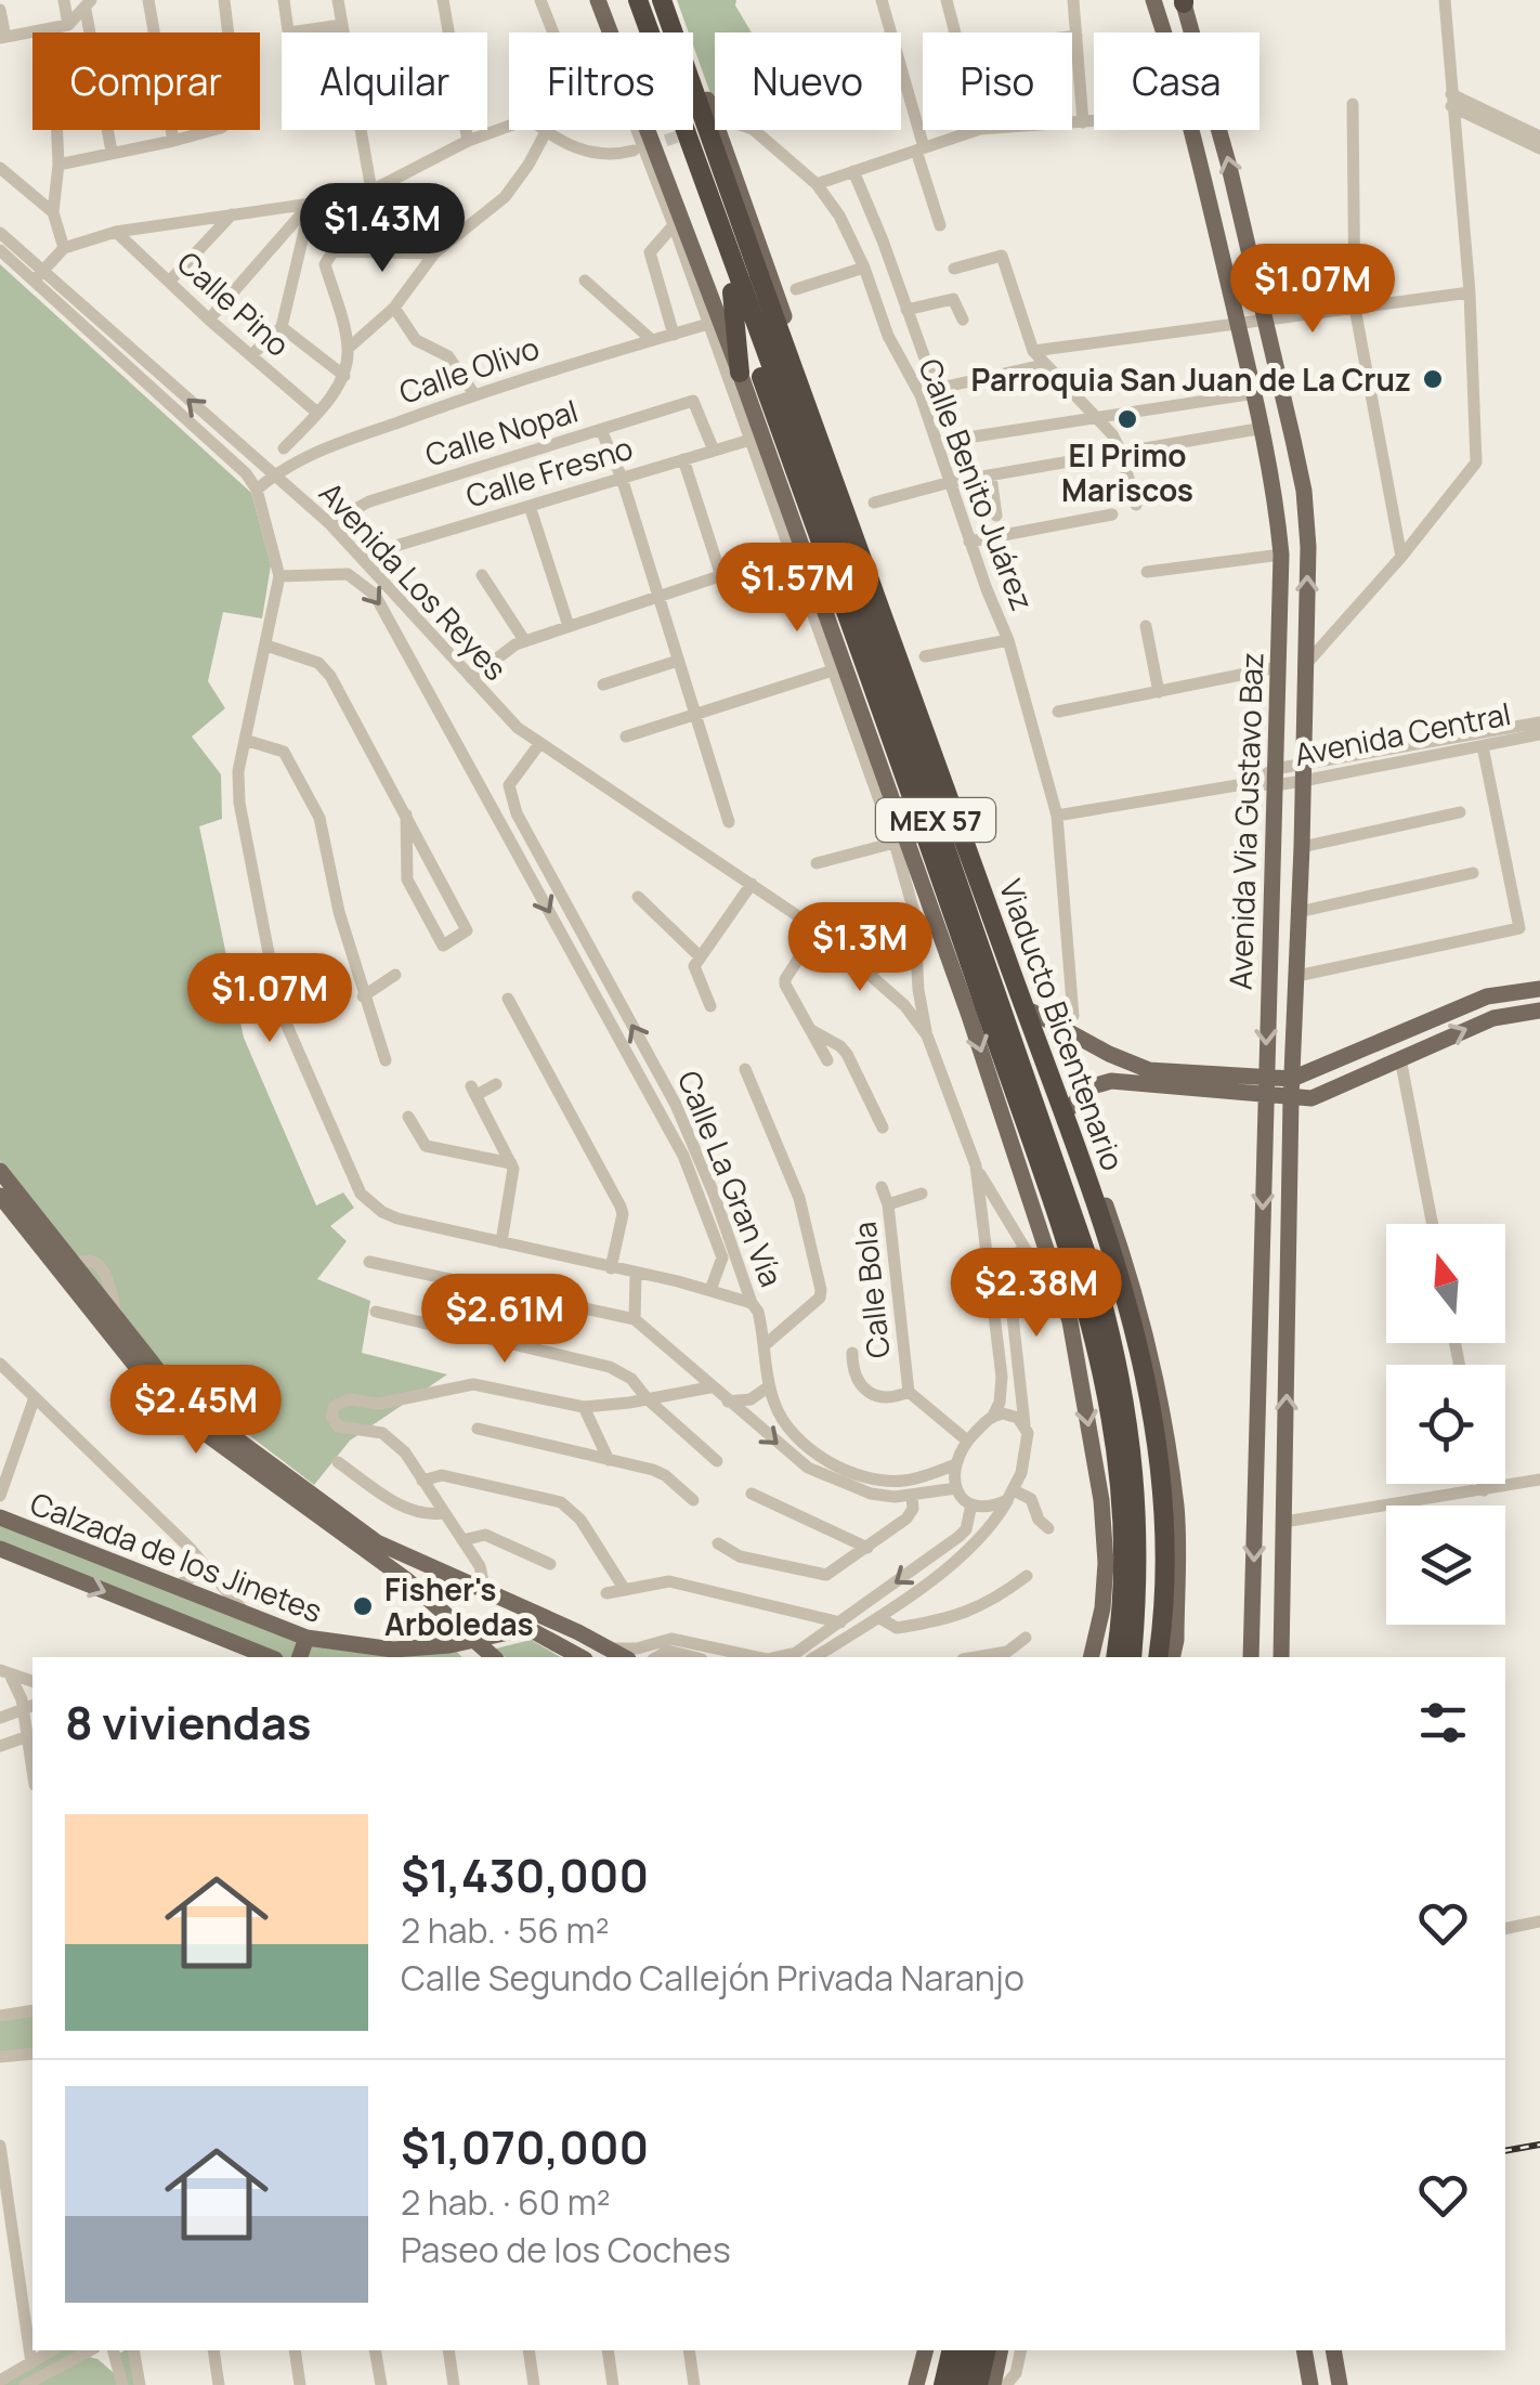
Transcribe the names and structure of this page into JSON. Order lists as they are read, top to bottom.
{
  "streets": {
    "highway": ["MEX 57", "Viaducto Bicentenario"],
    "main road": ["Avenida Via Gustavo Baz", "Calzada de los Jinetes"],
    "street": [
      "Calle Pino",
      "Calle Olivo",
      "Calle Nopal",
      "Calle Fresno",
      "Calle Benito Juárez",
      "Avenida Los Reyes",
      "Avenida Central",
      "Calle La Gran Vía",
      "Calle Bola"
    ]
  },
  "crossings": [
    ["Calle Olivo", "Avenida Los Reyes"],
    ["Calle Nopal", "Calle Fresno"],
    ["Calle Nopal", "Avenida Los Reyes"],
    ["Calle Fresno", "Avenida Los Reyes"],
    ["Avenida Los Reyes", "Calle La Gran Vía"],
    ["Avenida Los Reyes", "Calle Bola"],
    ["Avenida Central", "Avenida Via Gustavo Baz"],
    ["Calle La Gran Vía", "Calle Bola"]
  ],
  "places": ["Parroquia San Juan de La Cruz", "El Primo Mariscos", "Fisher's Arboledas"],
  "north": "top",
  "page": {
    "chip": [
      "Comprar",
      "Alquilar",
      "Filtros",
      "Nuevo",
      "Piso",
      "Casa"
    ],
    "price": [
      "$1.43M",
      "$1.07M",
      "$1.57M",
      "$1.3M",
      "$1.07M",
      "$2.38M",
      "$2.61M",
      "$2.45M"
    ],
    "heading": "8 viviendas",
    "list": [
      {
        "name": "$1,430,000",
        "note": "2 hab. · 56 m² · Calle Segundo Callejón Privada Naranjo"
      },
      {
        "name": "$1,070,000",
        "note": "2 hab. · 60 m² · Paseo de los Coches"
      }
    ]
  }
}
